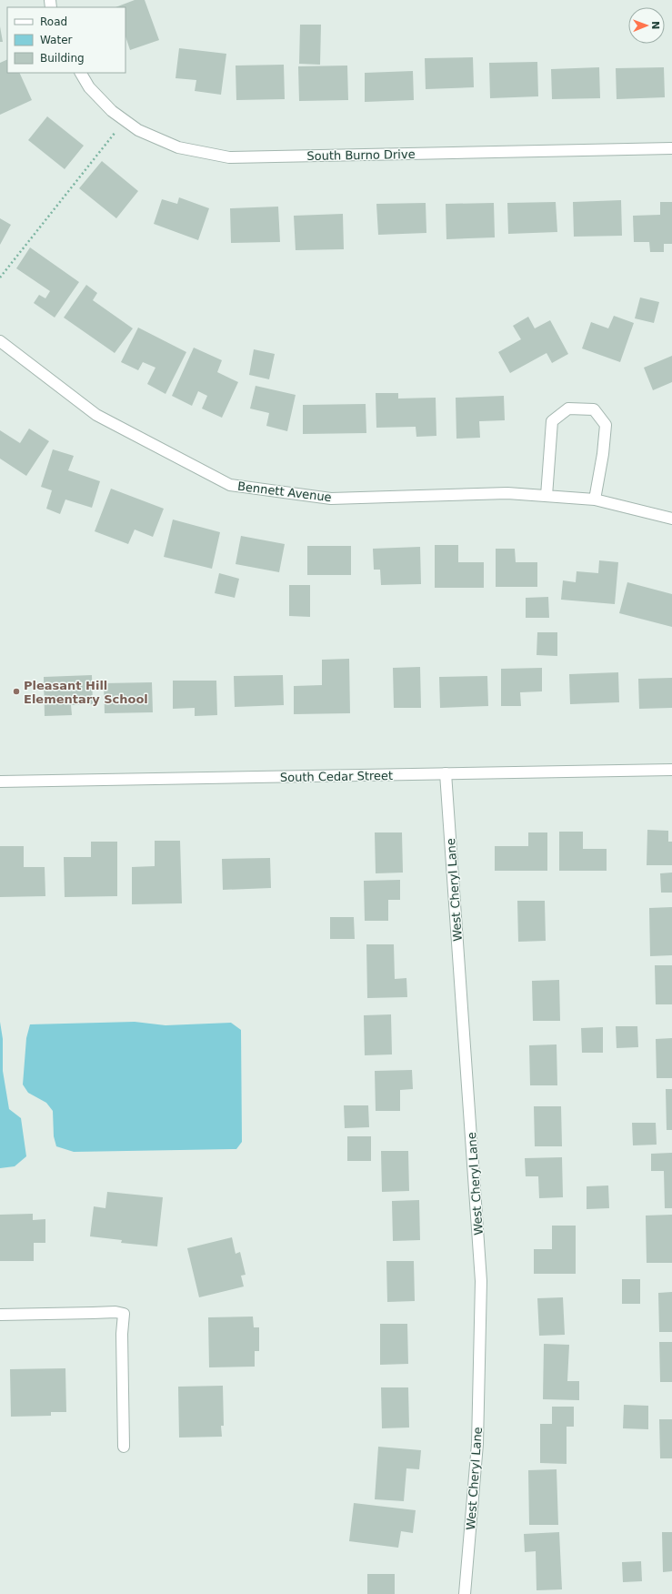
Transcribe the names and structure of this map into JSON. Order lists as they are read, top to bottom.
{
  "streets": {
    "street": [
      "South Burno Drive",
      "Bennett Avenue",
      "South Cedar Street",
      "West Cheryl Lane"
    ]
  },
  "crossings": [
    ["South Cedar Street", "West Cheryl Lane"]
  ],
  "places": ["Pleasant Hill Elementary School"],
  "legend": ["Road", "Water", "Building"],
  "north": "right"
}
